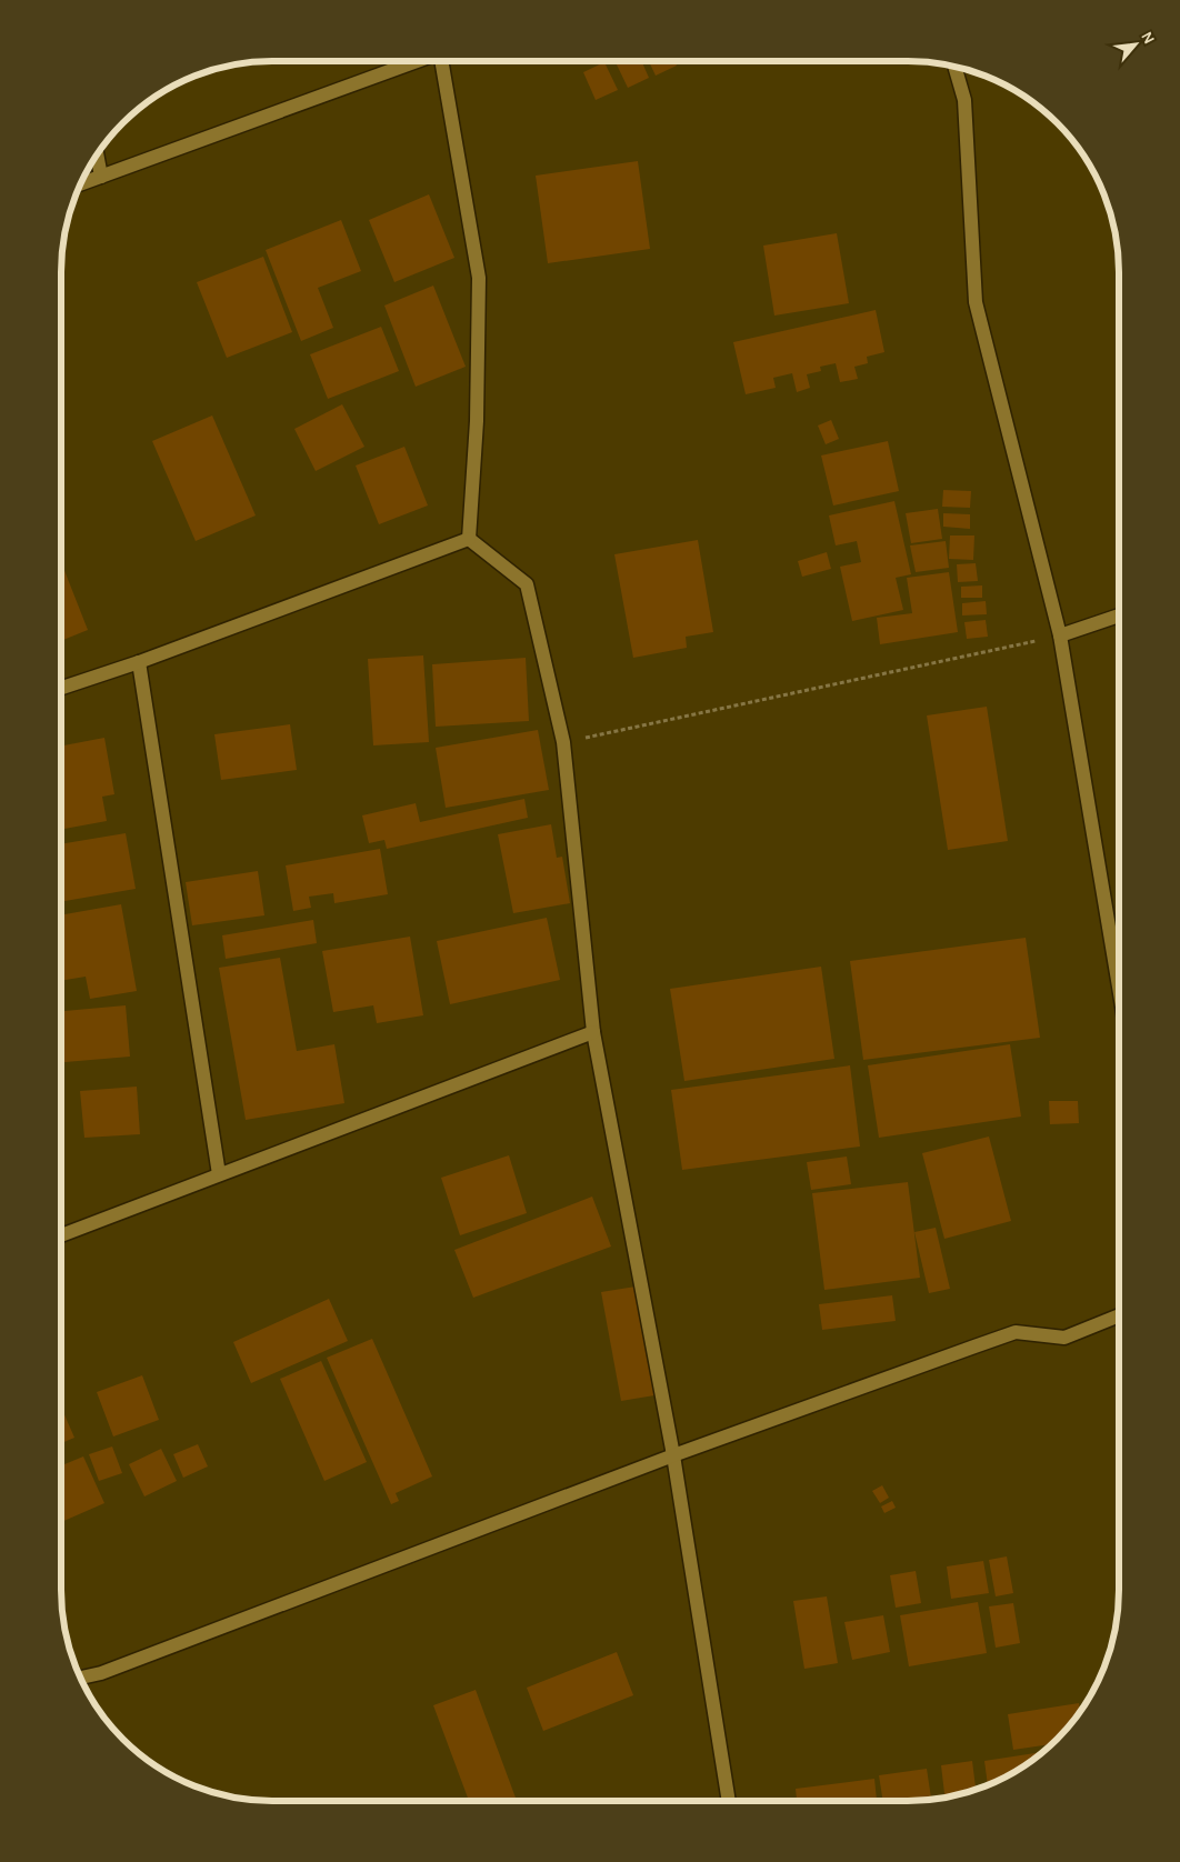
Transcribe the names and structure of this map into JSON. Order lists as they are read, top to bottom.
{
  "north": "top right"
}
